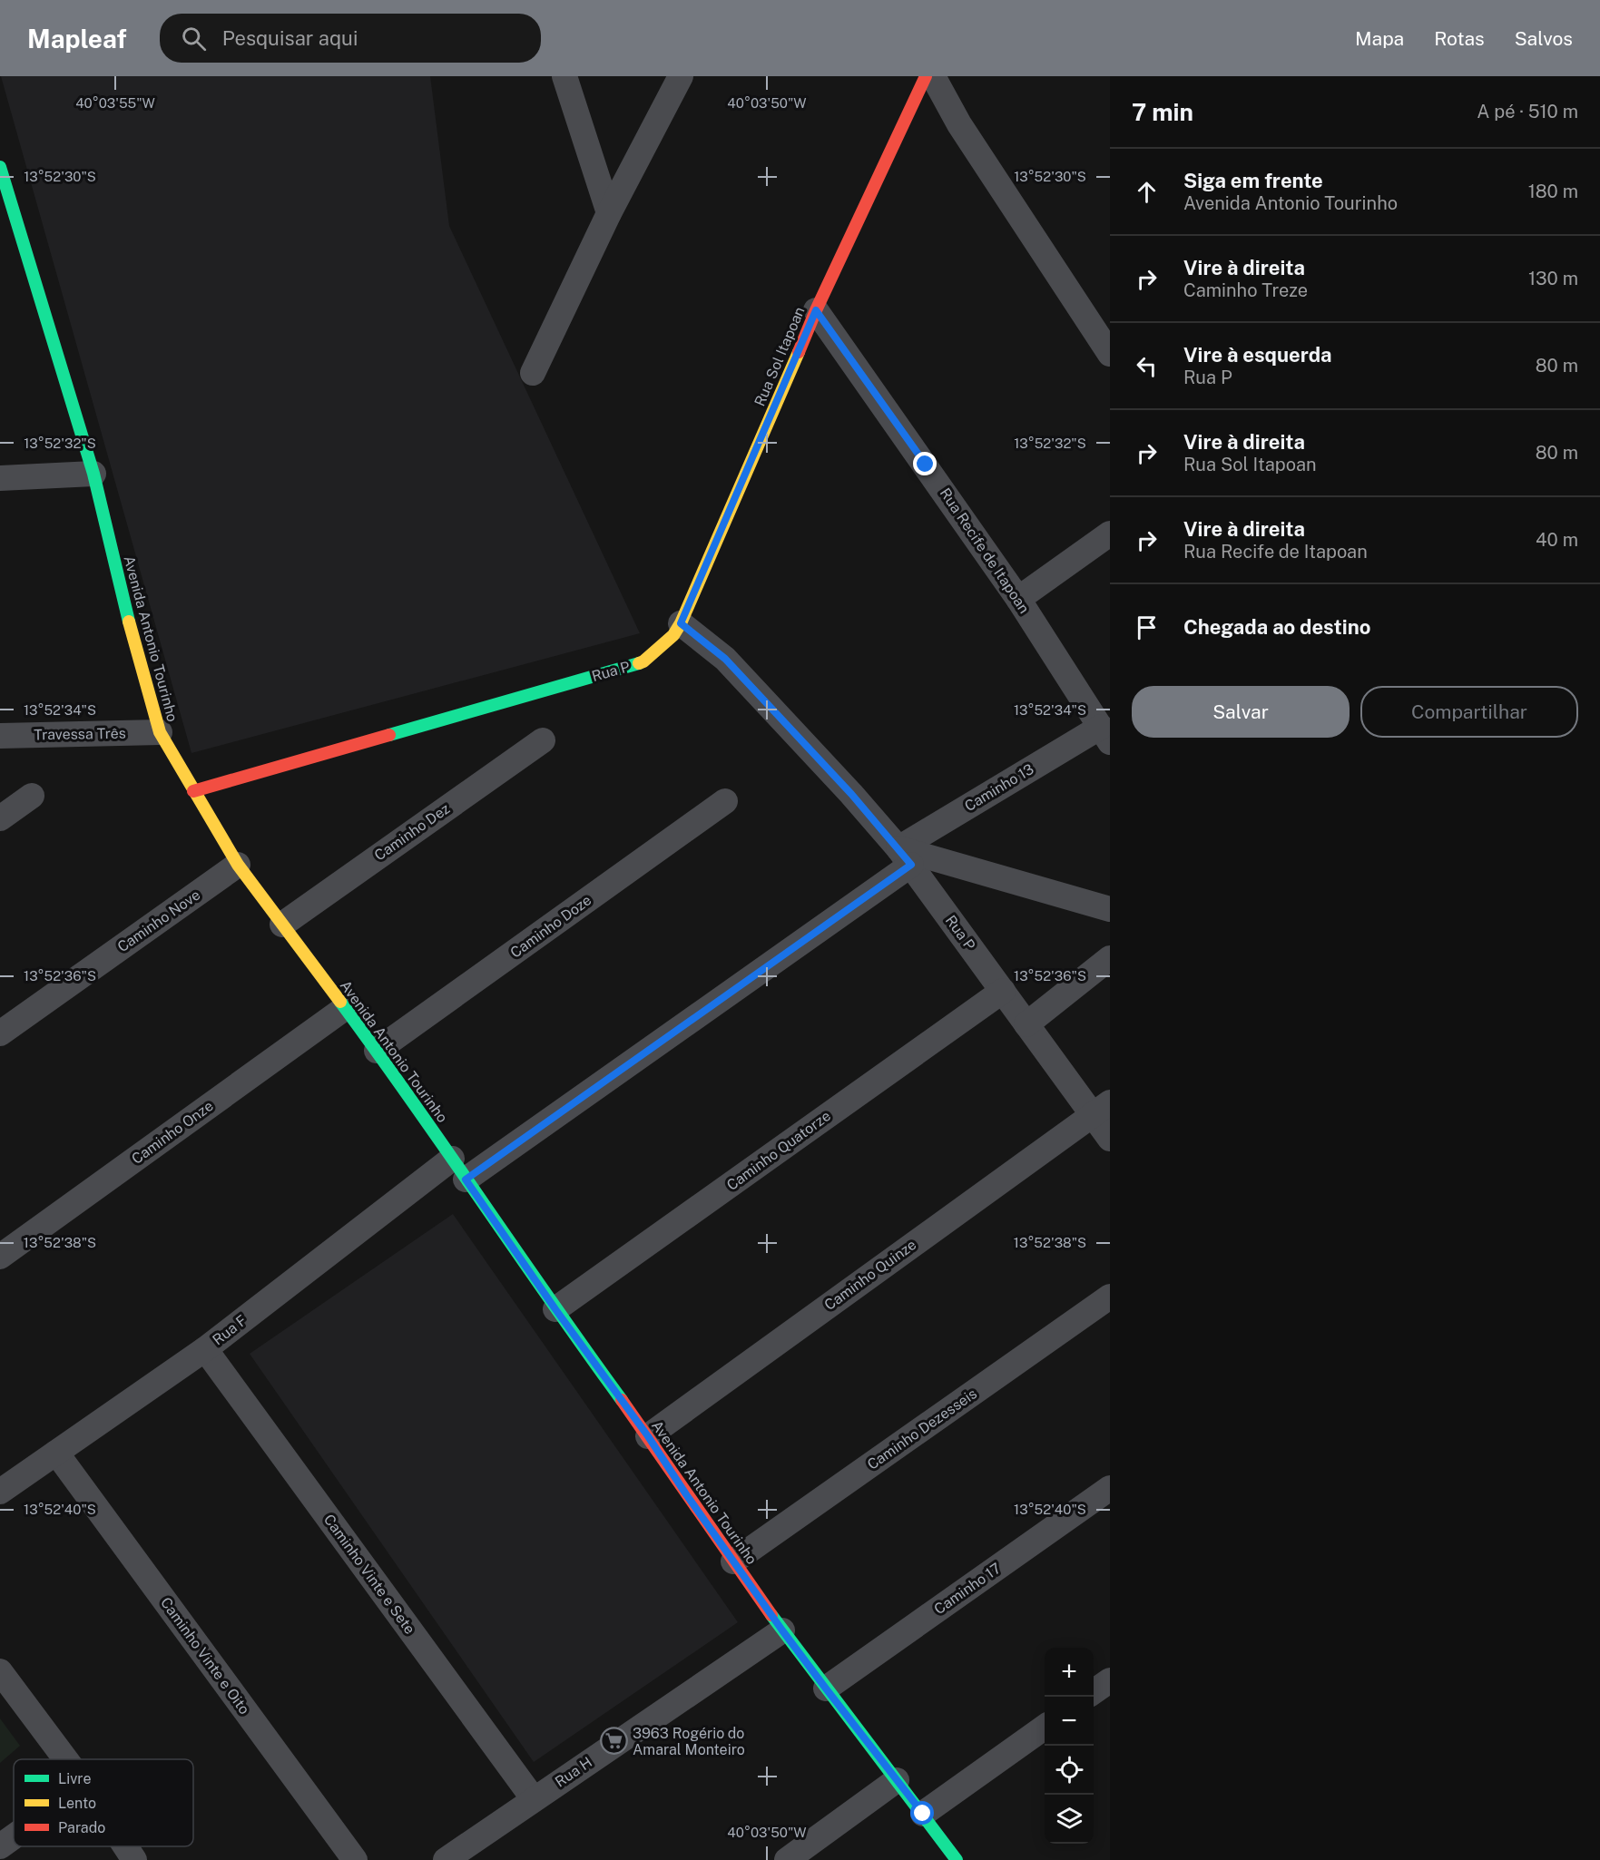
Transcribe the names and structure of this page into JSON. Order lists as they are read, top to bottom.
{
  "streets": {
    "street": [
      "Rua Sol Itapoan",
      "Rua Recife de Itapoan",
      "Avenida Antonio Tourinho",
      "Rua P",
      "Travessa Três",
      "Caminho 13",
      "Caminho Dez",
      "Caminho Nove",
      "Caminho Doze",
      "Caminho Onze",
      "Caminho Quatorze",
      "Caminho Quinze",
      "Rua F",
      "Caminho Dezesseis",
      "Caminho Vinte e Sete",
      "Caminho 17",
      "Caminho Vinte e Oito",
      "Rua H"
    ]
  },
  "crossings": [
    ["Rua Sol Itapoan", "Rua Recife de Itapoan"],
    ["Rua Sol Itapoan", "Rua P"],
    ["Rua Recife de Itapoan", "Caminho 13"],
    ["Avenida Antonio Tourinho", "Rua P"],
    ["Avenida Antonio Tourinho", "Travessa Três"],
    ["Avenida Antonio Tourinho", "Caminho 13"],
    ["Avenida Antonio Tourinho", "Caminho Dez"],
    ["Avenida Antonio Tourinho", "Caminho Nove"],
    ["Avenida Antonio Tourinho", "Caminho Doze"],
    ["Avenida Antonio Tourinho", "Caminho Onze"],
    ["Avenida Antonio Tourinho", "Caminho Quatorze"],
    ["Avenida Antonio Tourinho", "Caminho Quinze"],
    ["Avenida Antonio Tourinho", "Rua F"],
    ["Avenida Antonio Tourinho", "Caminho Dezesseis"],
    ["Avenida Antonio Tourinho", "Caminho 17"],
    ["Avenida Antonio Tourinho", "Rua H"],
    ["Rua P", "Caminho 13"],
    ["Rua P", "Caminho Quatorze"],
    ["Rua P", "Caminho Quinze"],
    ["Rua F", "Caminho Vinte e Sete"],
    ["Rua F", "Caminho Vinte e Oito"],
    ["Caminho Vinte e Sete", "Rua H"]
  ],
  "places": {
    "supermarket": ["3963 Rogério do Amaral Monteiro"]
  },
  "legend": ["Livre", "Lento", "Parado"],
  "page": {
    "header": "Mapleaf",
    "search": "Pesquisar aqui",
    "nav": ["Mapa", "Rotas", "Salvos"],
    "heading": ["7 min", "A pé · 510 m"],
    "list": [
      ["Siga em frente", "Avenida Antonio Tourinho", "180 m"],
      ["Vire à direita", "Caminho Treze", "130 m"],
      ["Vire à esquerda", "Rua P", "80 m"],
      ["Vire à direita", "Rua Sol Itapoan", "80 m"],
      ["Vire à direita", "Rua Recife de Itapoan", "40 m"],
      "Chegada ao destino"
    ],
    "buttons": ["Salvar", "Compartilhar"],
    "map_buttons": ["+", "−"]
  },
  "coordinates": [
    "40°03'55\"W",
    "40°03'50\"W",
    "13°52'30\"S",
    "13°52'32\"S",
    "13°52'34\"S",
    "13°52'36\"S",
    "13°52'38\"S",
    "13°52'40\"S"
  ]
}
